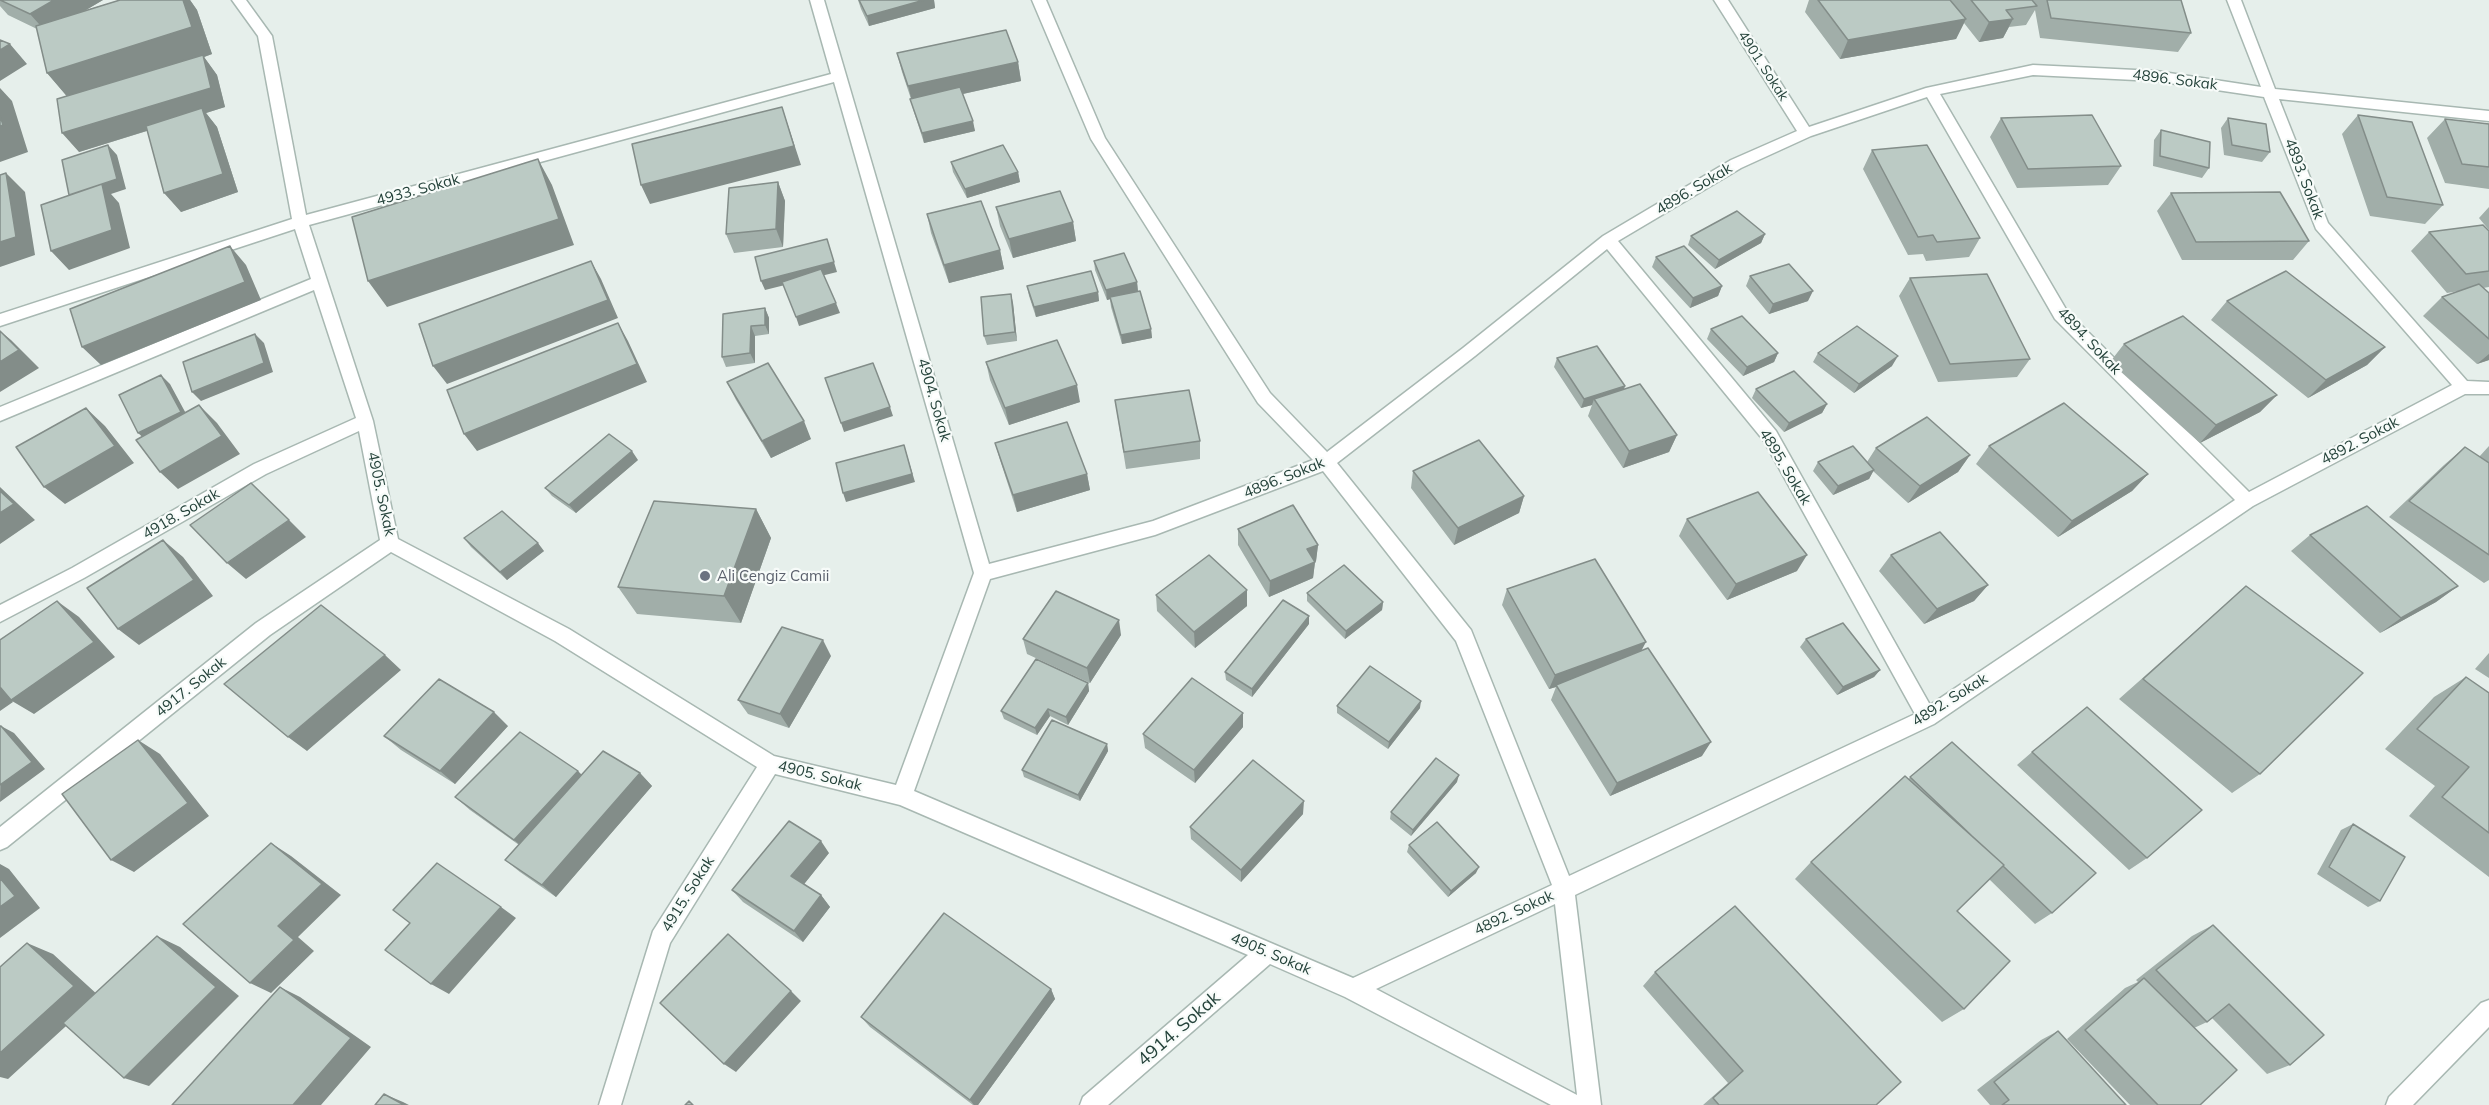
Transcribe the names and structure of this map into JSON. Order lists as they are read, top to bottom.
{
  "streets": {
    "street": [
      "4901. Sokak",
      "4896. Sokak",
      "4893. Sokak",
      "4933. Sokak",
      "4894. Sokak",
      "4904. Sokak",
      "4892. Sokak",
      "4895. Sokak",
      "4905. Sokak",
      "4918. Sokak",
      "4917. Sokak",
      "4915. Sokak",
      "4914. Sokak"
    ]
  },
  "crossings": [
    ["4901. Sokak", "4896. Sokak"],
    ["4896. Sokak", "4893. Sokak"],
    ["4896. Sokak", "4894. Sokak"],
    ["4896. Sokak", "4904. Sokak"],
    ["4896. Sokak", "4895. Sokak"],
    ["4893. Sokak", "4892. Sokak"],
    ["4933. Sokak", "4904. Sokak"],
    ["4933. Sokak", "4905. Sokak"],
    ["4894. Sokak", "4892. Sokak"],
    ["4892. Sokak", "4895. Sokak"],
    ["4892. Sokak", "4905. Sokak"],
    ["4905. Sokak", "4918. Sokak"],
    ["4905. Sokak", "4917. Sokak"],
    ["4905. Sokak", "4915. Sokak"],
    ["4905. Sokak", "4914. Sokak"]
  ],
  "places": ["Ali Cengiz Camii"]
}
